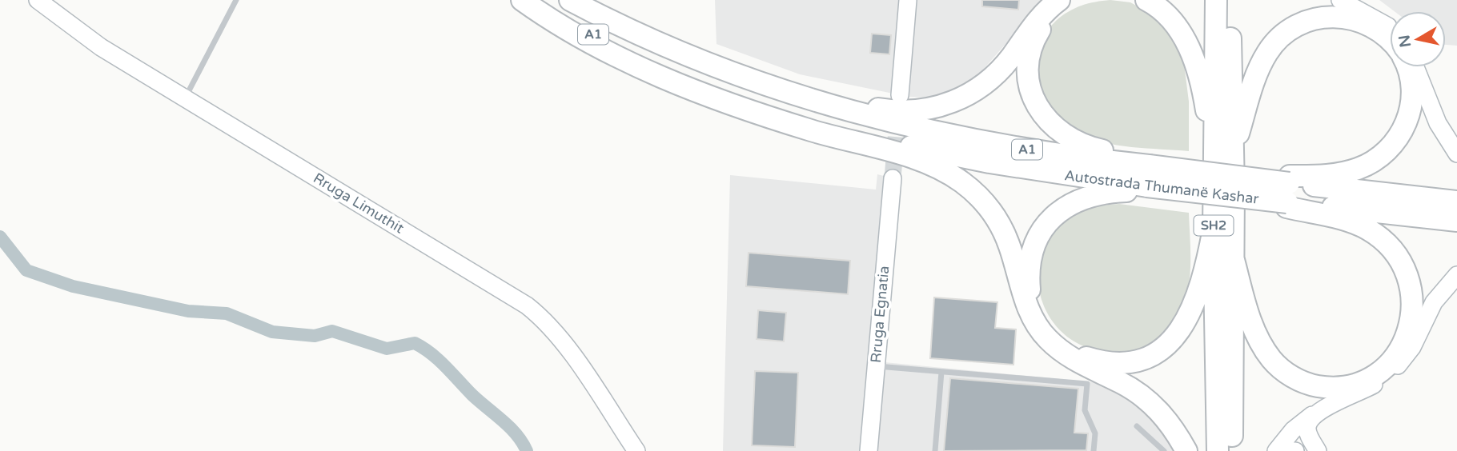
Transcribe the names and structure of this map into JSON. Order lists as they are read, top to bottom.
{
  "streets": {
    "highway": ["A1", "Autostrada Thumanë Kashar", "SH2"],
    "main road": ["Rruga Limuthit", "Rruga Egnatia"]
  },
  "north": "left"
}
